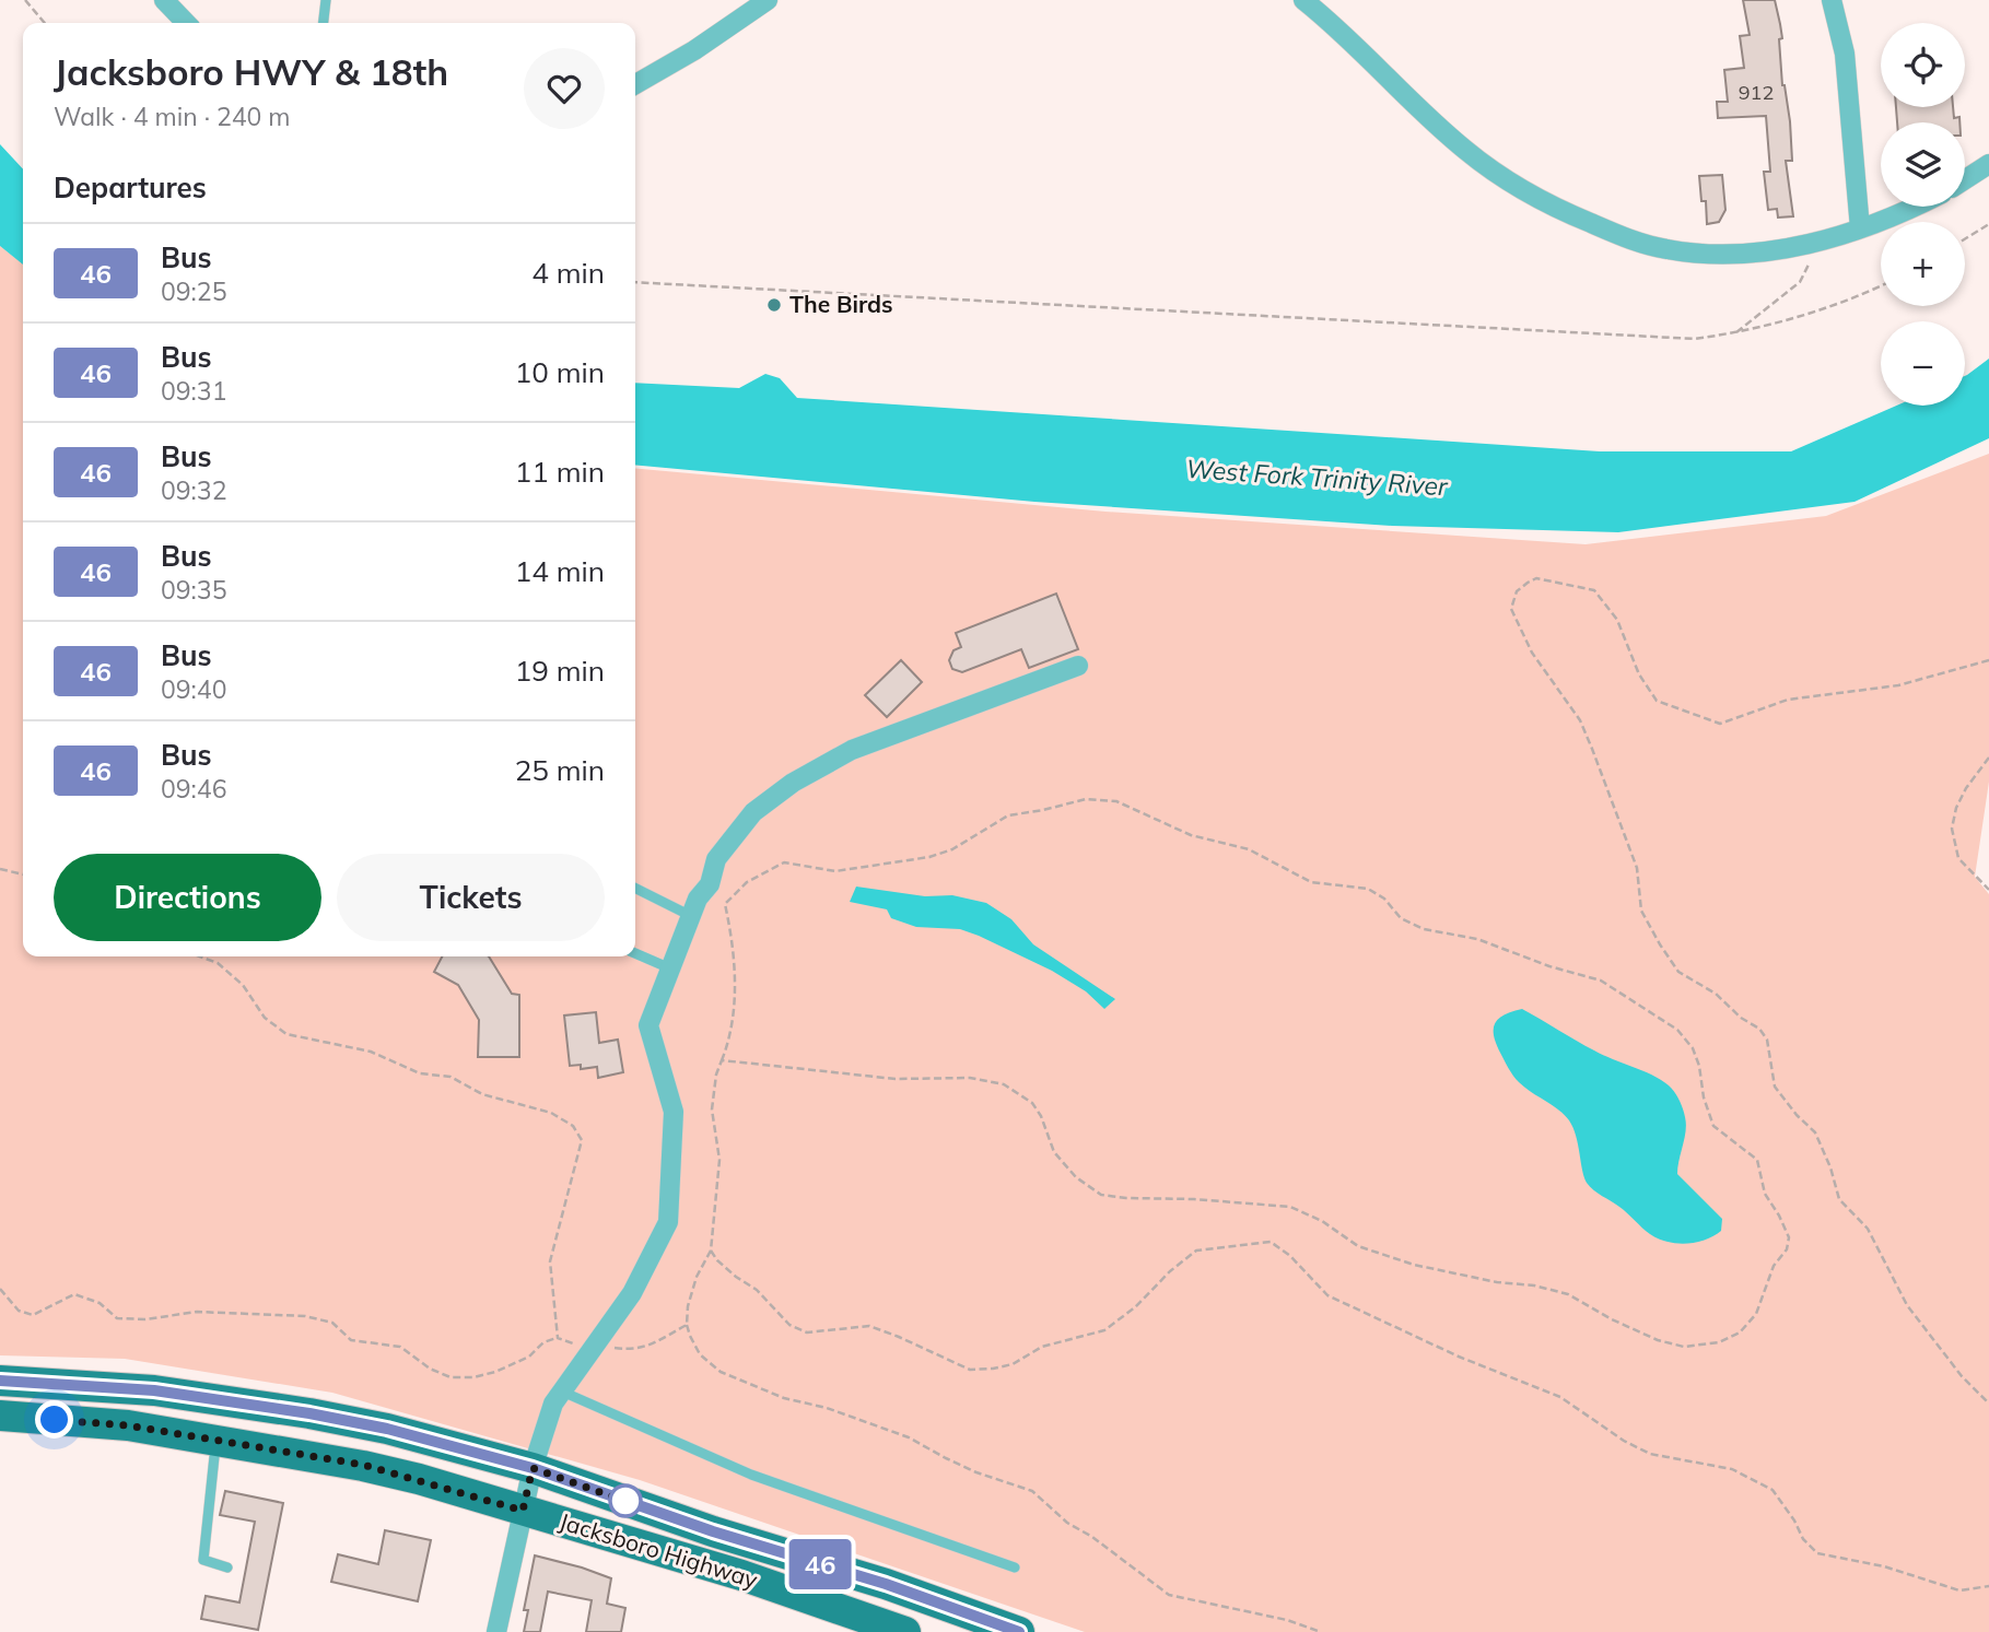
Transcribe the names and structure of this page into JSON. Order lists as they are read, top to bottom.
{
  "streets": {
    "main road": ["Jacksboro Highway"]
  },
  "water": ["West Fork Trinity River"],
  "places": ["The Birds"],
  "lines": ["bus line 46"],
  "house_numbers": ["912"],
  "page": {
    "on_map": "46",
    "map_buttons": ["+", "−"],
    "heading": [
      ["Jacksboro HWY & 18th", "Walk · 4 min · 240 m"],
      "Departures"
    ],
    "list": [
      {
        "mark": "46",
        "name": "Bus",
        "note": "09:25",
        "value": "4 min"
      },
      {
        "mark": "46",
        "name": "Bus",
        "note": "09:31",
        "value": "10 min"
      },
      {
        "mark": "46",
        "name": "Bus",
        "note": "09:32",
        "value": "11 min"
      },
      {
        "mark": "46",
        "name": "Bus",
        "note": "09:35",
        "value": "14 min"
      },
      {
        "mark": "46",
        "name": "Bus",
        "note": "09:40",
        "value": "19 min"
      },
      {
        "mark": "46",
        "name": "Bus",
        "note": "09:46",
        "value": "25 min"
      }
    ],
    "buttons": ["Directions", "Tickets"]
  }
}
